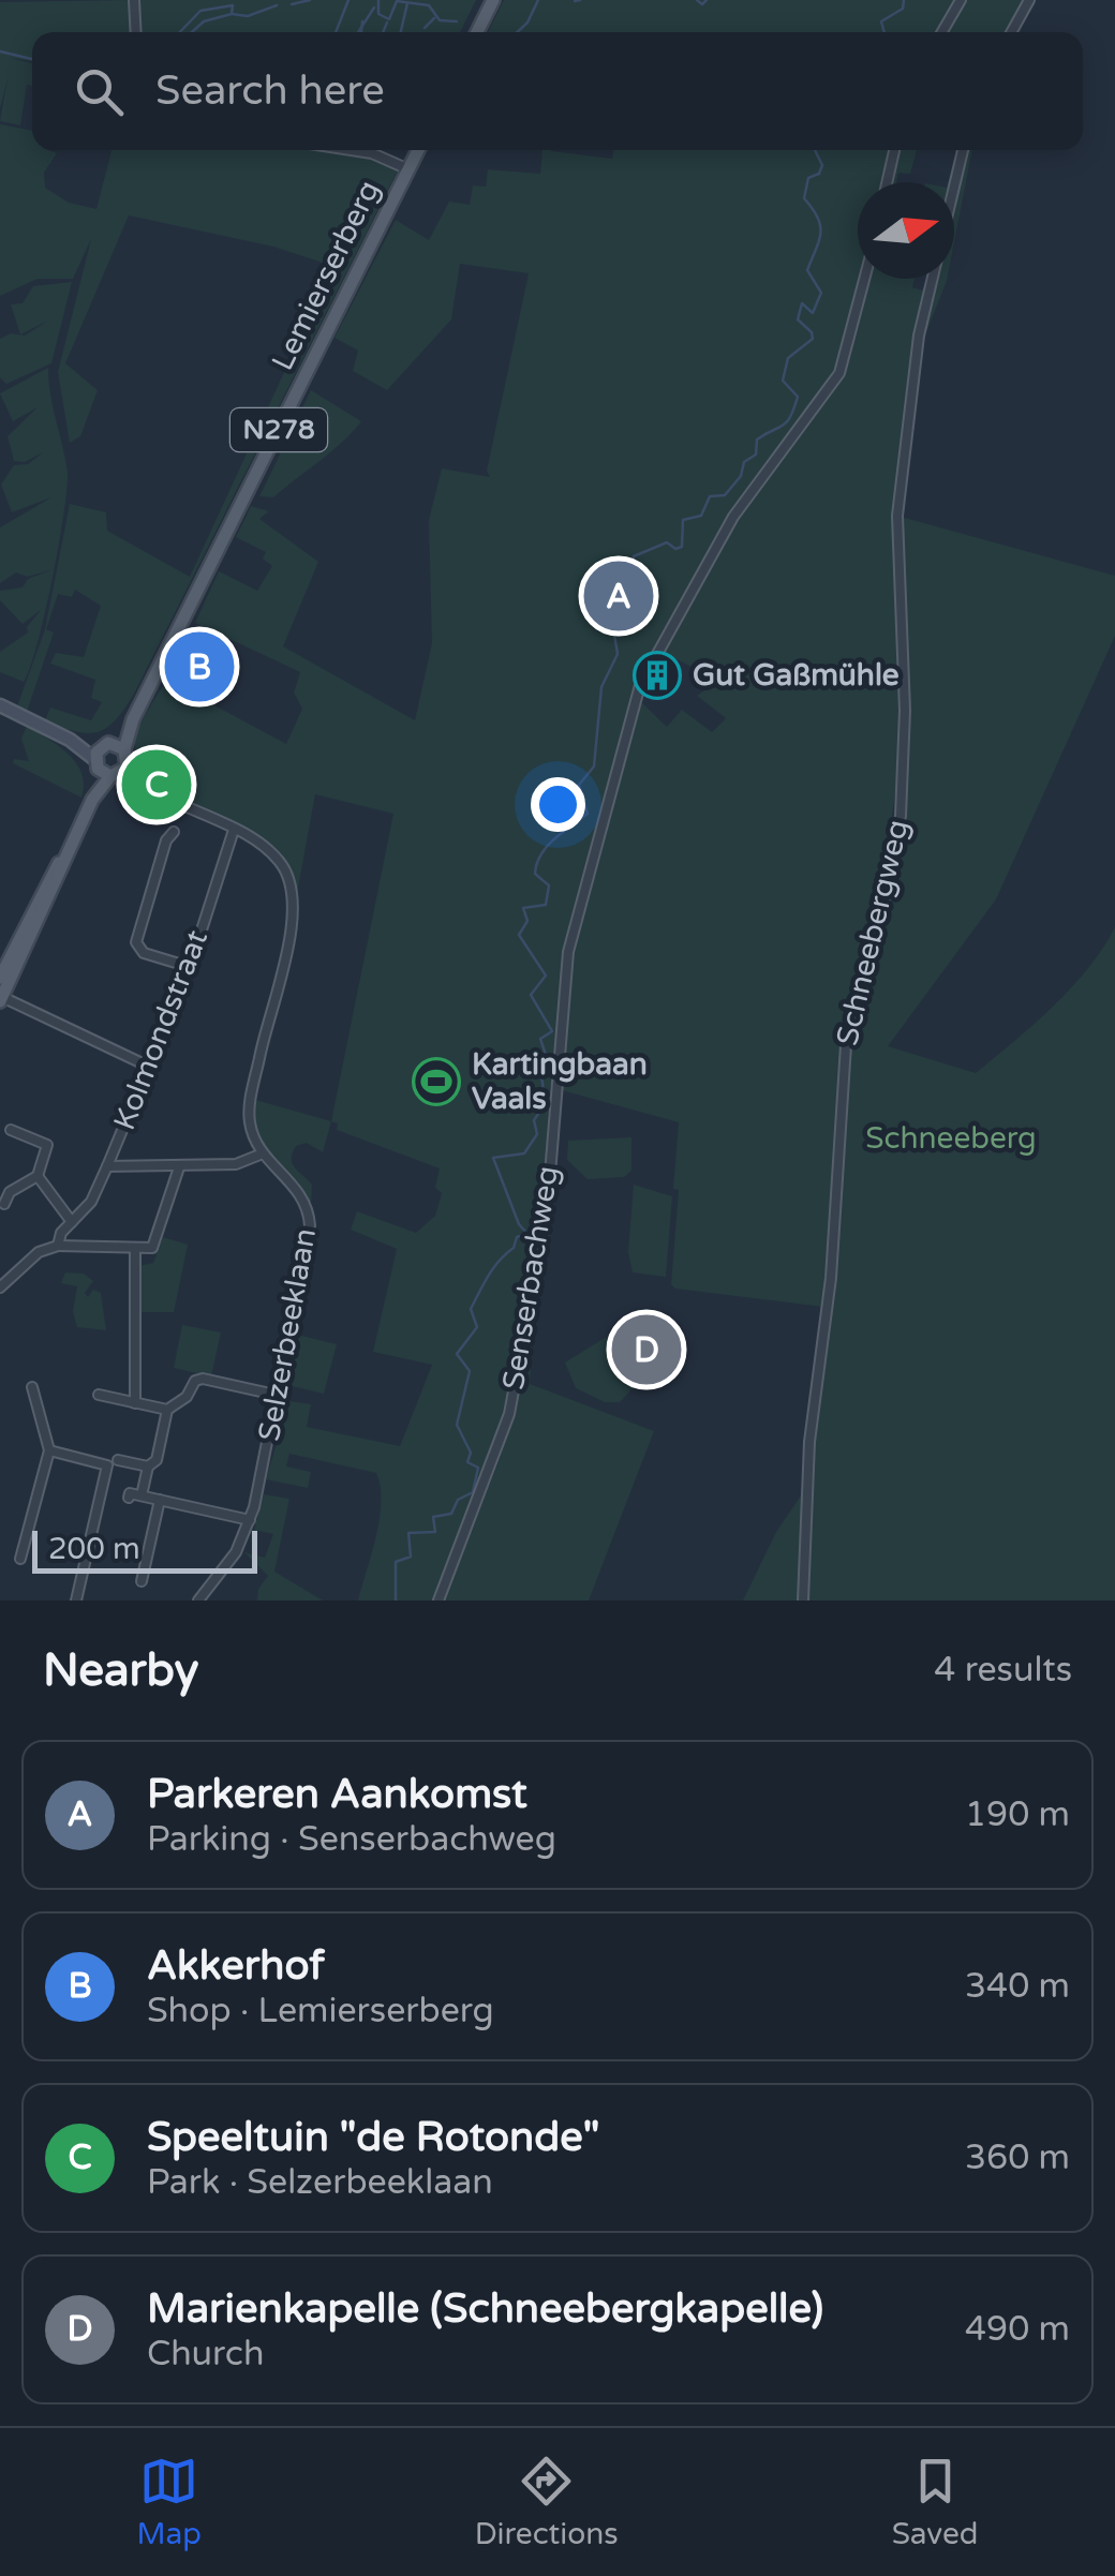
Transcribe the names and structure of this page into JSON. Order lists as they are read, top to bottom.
{
  "streets": {
    "main road": ["Lemierserberg", "N278"],
    "street": [
      "Schneebergweg",
      "Kolmondstraat",
      "Senserbachweg",
      "Selzerbeeklaan"
    ]
  },
  "crossings": [
    ["Lemierserberg", "N278"],
    ["Kolmondstraat", "Selzerbeeklaan"]
  ],
  "parks": ["Schneeberg"],
  "places": {
    "building": ["Gut Gaßmühle"],
    "sports": ["Kartingbaan Vaals"]
  },
  "scale_bar": "200 m",
  "north": "right",
  "page": {
    "search": "Search here",
    "pins": [
      "A",
      "B",
      "C",
      "D"
    ],
    "scale": "200 m",
    "heading": ["Nearby", "4 results"],
    "list": [
      {
        "mark": "A",
        "name": "Parkeren Aankomst",
        "note": "Parking · Senserbachweg",
        "value": "190 m"
      },
      {
        "mark": "B",
        "name": "Akkerhof",
        "note": "Shop · Lemierserberg",
        "value": "340 m"
      },
      {
        "mark": "C",
        "name": "Speeltuin \"de Rotonde\"",
        "note": "Park · Selzerbeeklaan",
        "value": "360 m"
      },
      {
        "mark": "D",
        "name": "Marienkapelle (Schneebergkapelle)",
        "note": "Church",
        "value": "490 m"
      }
    ],
    "nav": ["Map", "Directions", "Saved"]
  }
}
